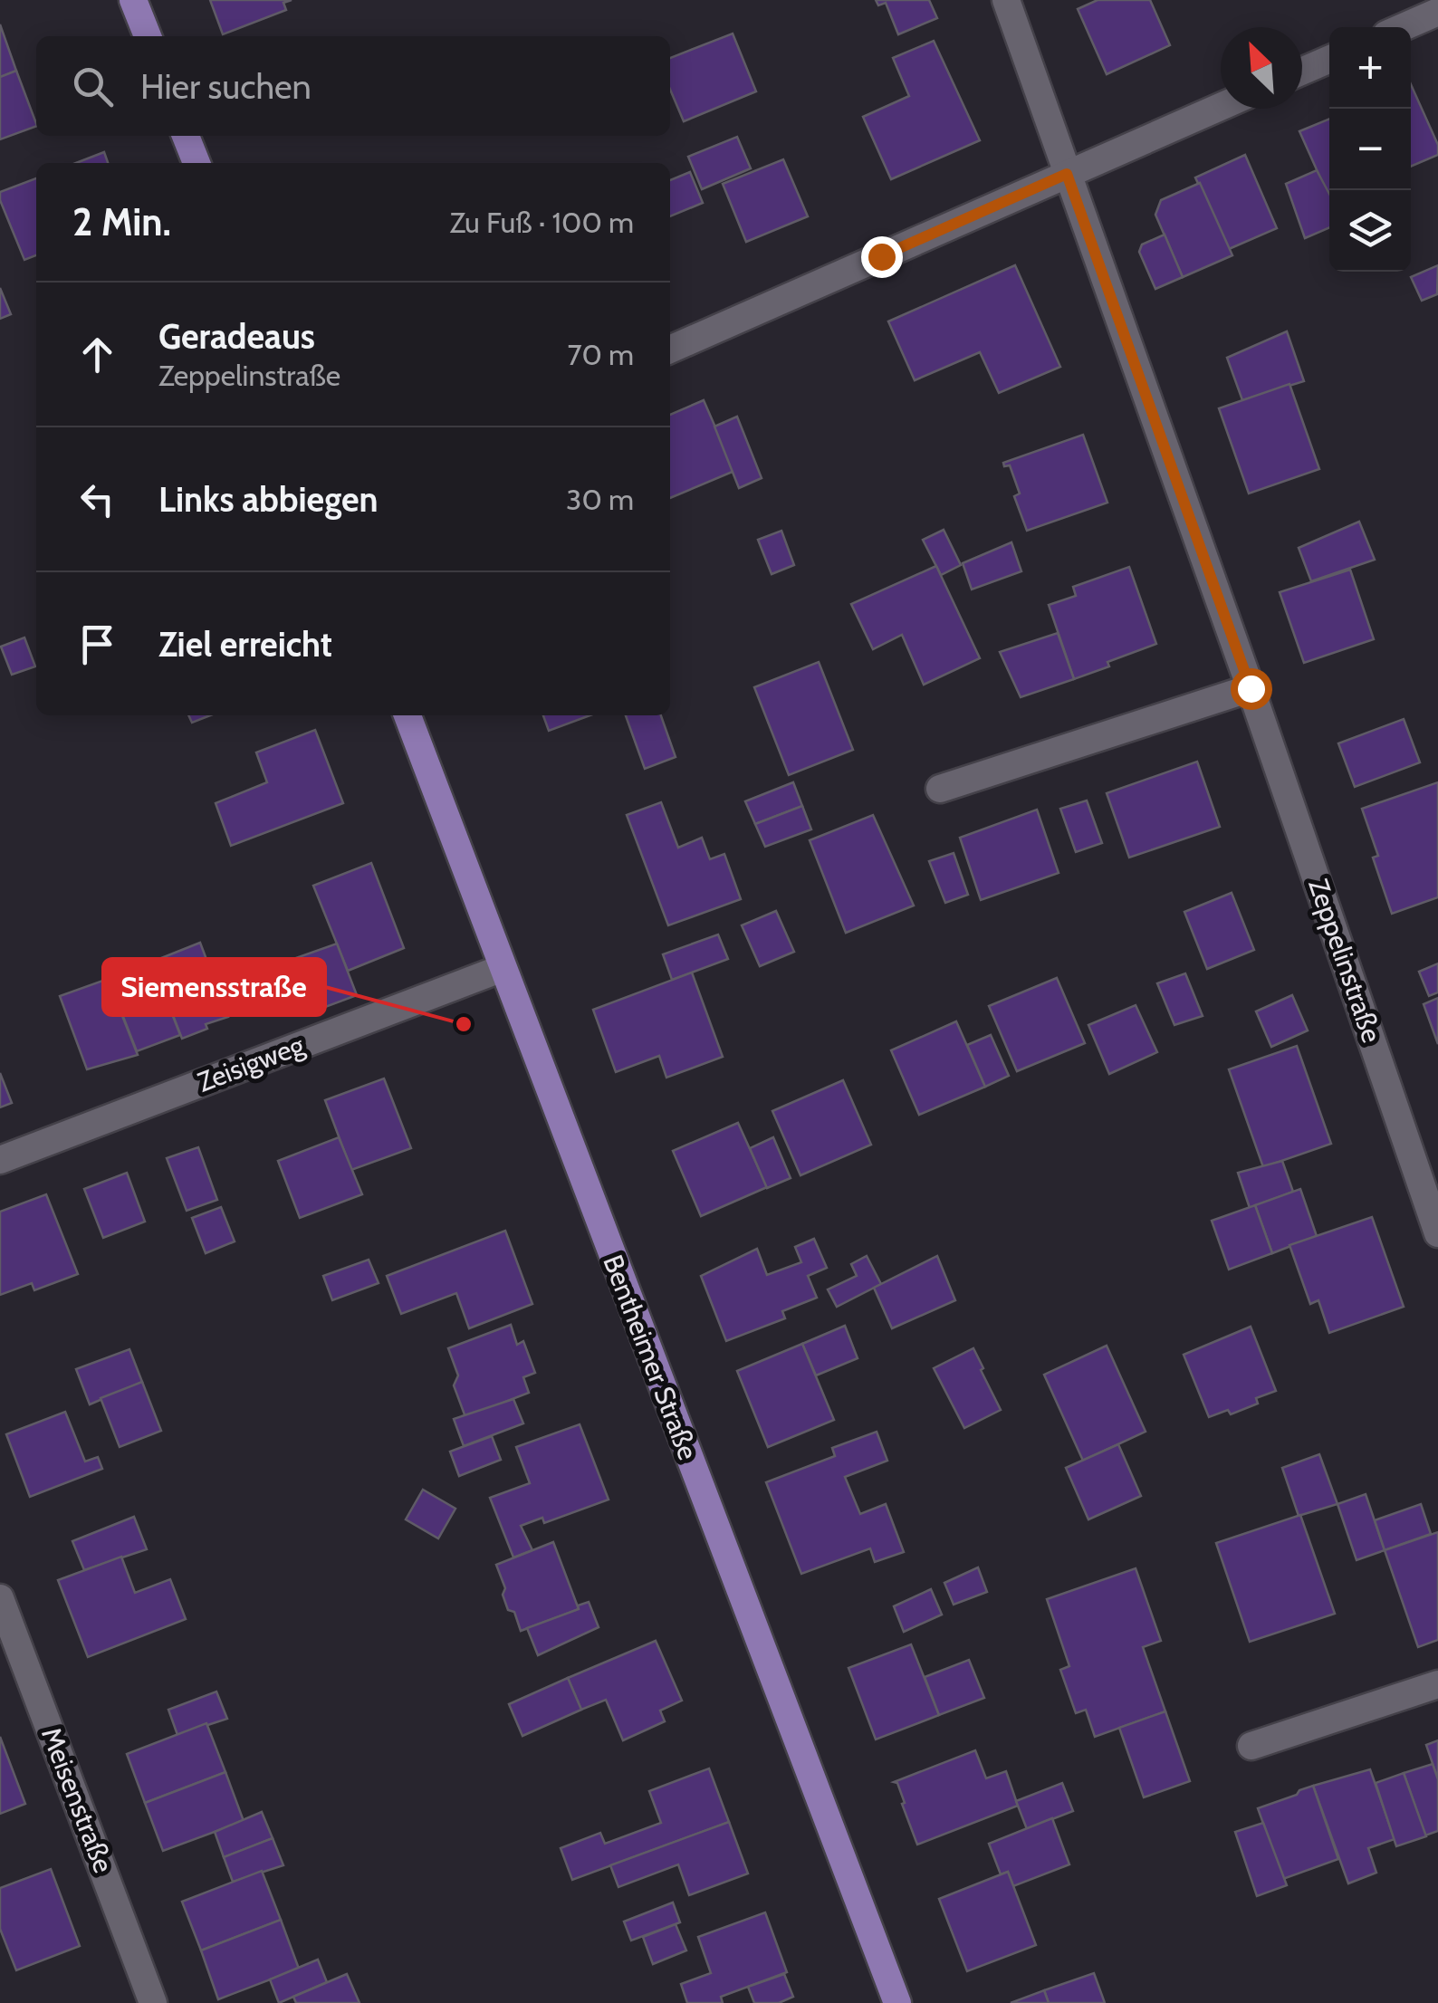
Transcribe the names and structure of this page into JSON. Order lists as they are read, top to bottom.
{
  "streets": {
    "main road": ["Bentheimer Straße"],
    "street": ["Zeppelinstraße", "Zeisigweg", "Meisenstraße"]
  },
  "crossings": [
    ["Zeisigweg", "Bentheimer Straße"]
  ],
  "places": ["Siemensstraße"],
  "north": "top left",
  "page": {
    "map_buttons": ["+", "−"],
    "search": "Hier suchen",
    "heading": ["2 Min.", "Zu Fuß · 100 m"],
    "list": [
      ["Geradeaus", "Zeppelinstraße", "70 m"],
      ["Links abbiegen", "30 m"],
      "Ziel erreicht"
    ]
  }
}
